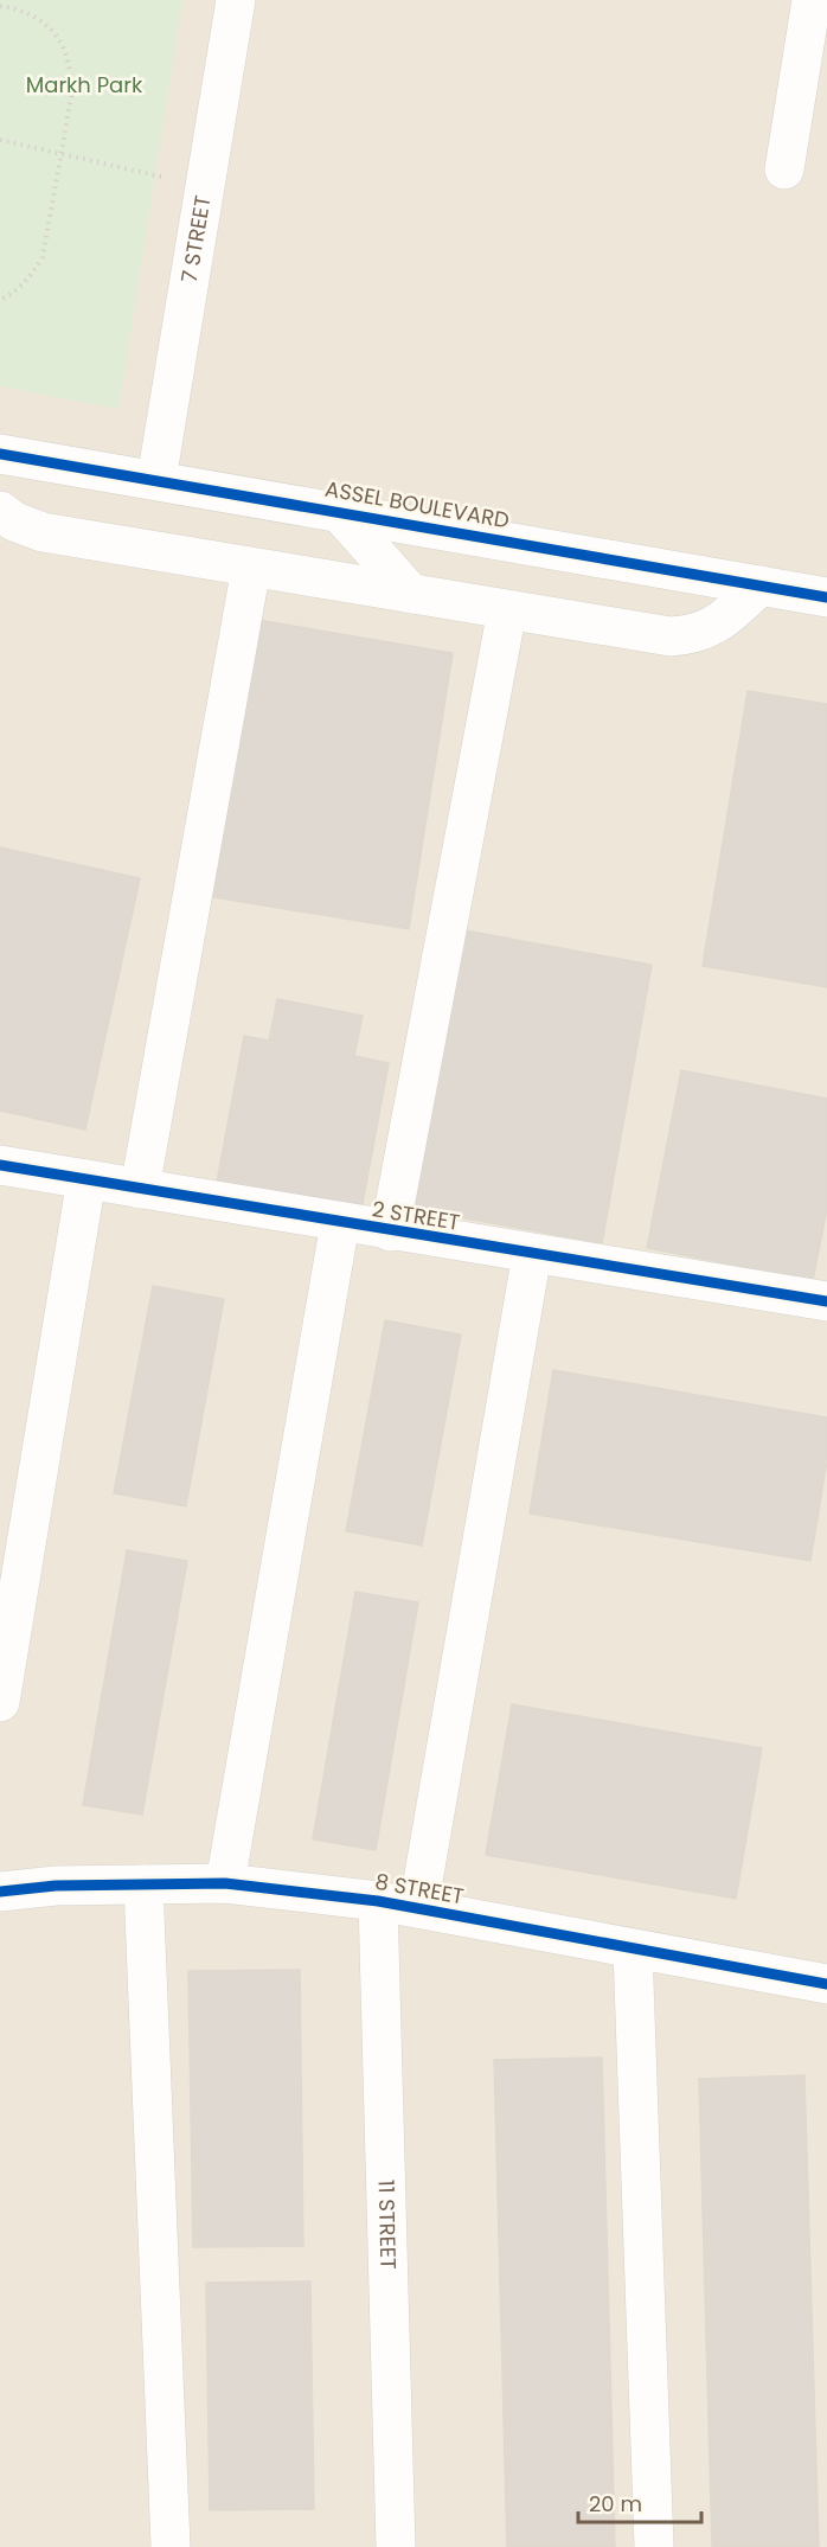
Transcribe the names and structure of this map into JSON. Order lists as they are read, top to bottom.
{
  "streets": {
    "street": [
      "7 STREET",
      "ASSEL BOULEVARD",
      "2 STREET",
      "8 STREET",
      "11 STREET"
    ]
  },
  "crossings": [
    ["7 STREET", "ASSEL BOULEVARD"],
    ["8 STREET", "11 STREET"]
  ],
  "parks": ["Markh Park"],
  "scale_bar": "20 m"
}
